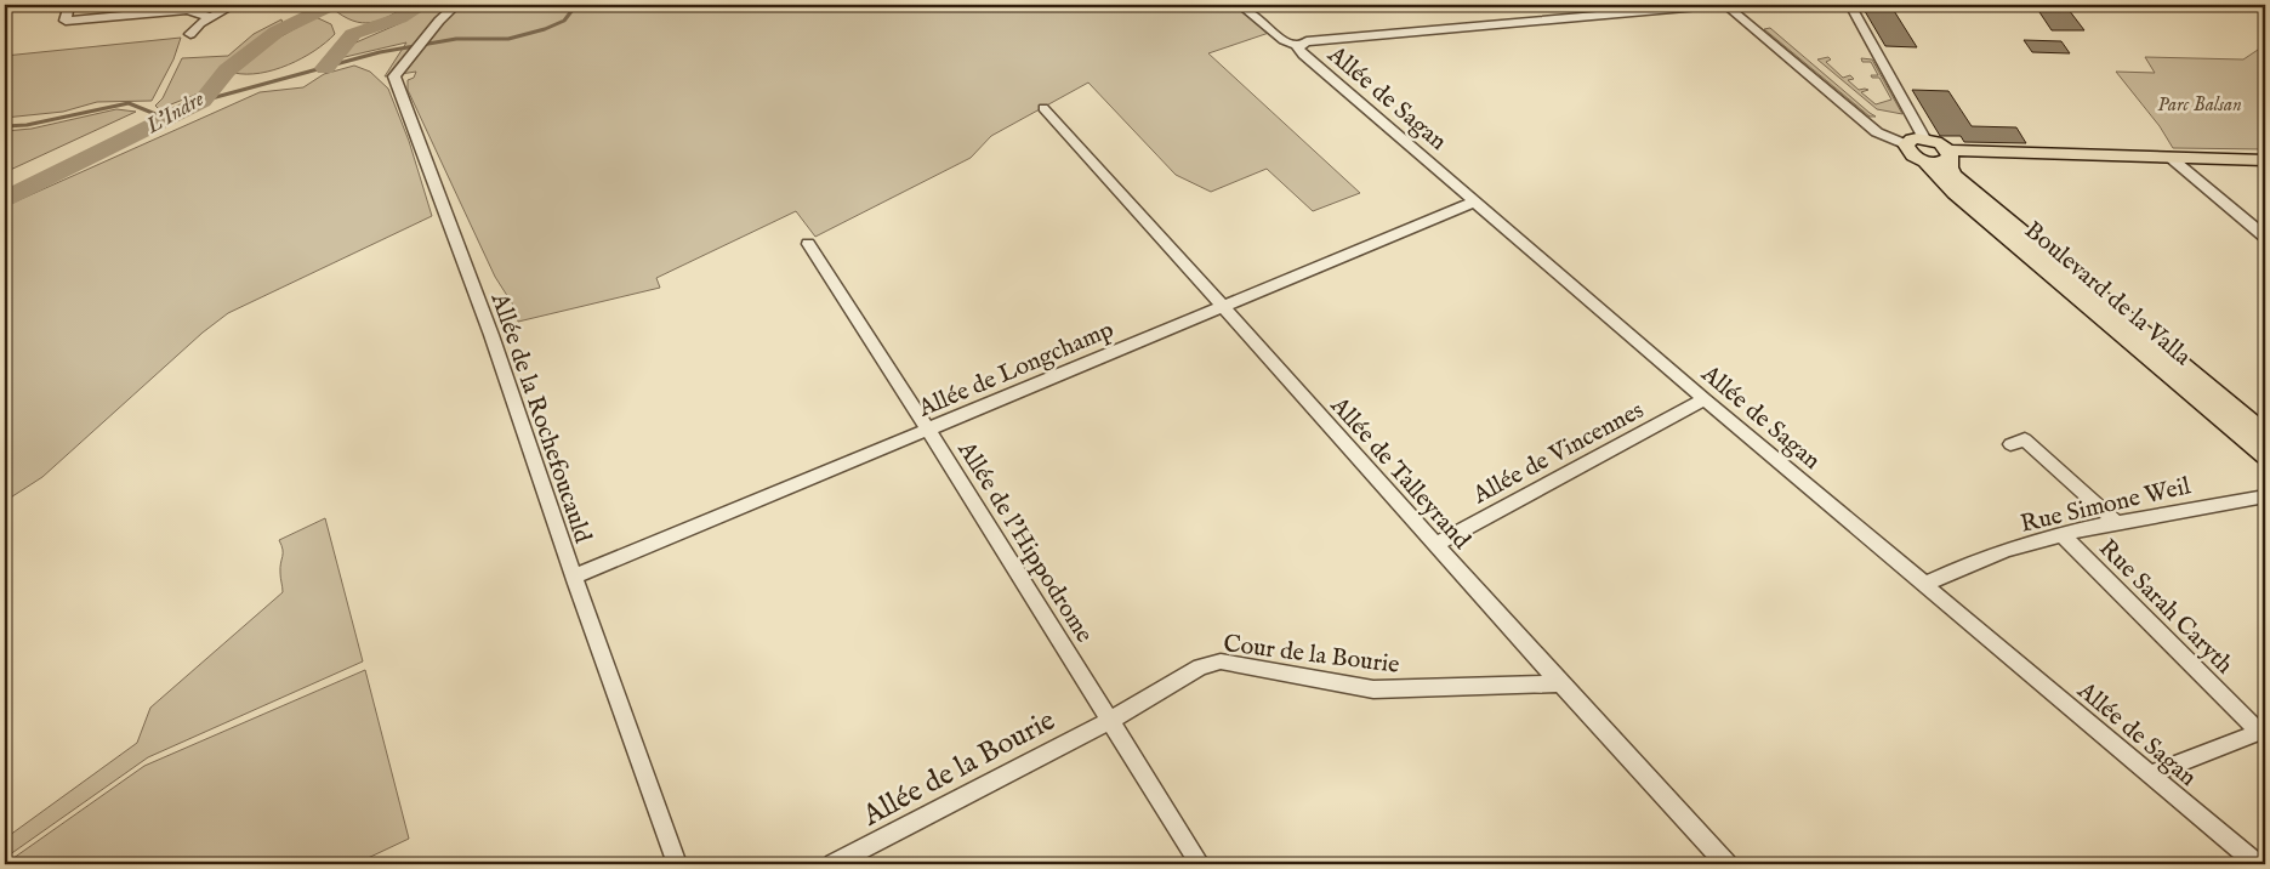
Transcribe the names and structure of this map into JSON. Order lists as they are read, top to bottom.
{
  "streets": {
    "main road": ["Boulevard de la Valla"],
    "street": [
      "Allée de Sagan",
      "Allée de Longchamp",
      "Allée de la Rochefoucauld",
      "Allée de Vincennes",
      "Allée de Talleyrand",
      "Rue Simone Weil",
      "Allée de l'Hippodrome",
      "Rue Sarah Caryth",
      "Cour de la Bourie",
      "Allée de la Bourie"
    ]
  },
  "crossings": [
    ["Allée de Sagan", "Allée de Longchamp"],
    ["Allée de Sagan", "Allée de Vincennes"],
    ["Allée de Sagan", "Rue Simone Weil"],
    ["Allée de Sagan", "Rue Sarah Caryth"],
    ["Allée de Longchamp", "Allée de la Rochefoucauld"],
    ["Allée de Longchamp", "Allée de Talleyrand"],
    ["Allée de Longchamp", "Allée de l'Hippodrome"],
    ["Allée de Vincennes", "Allée de Talleyrand"],
    ["Allée de Talleyrand", "Cour de la Bourie"],
    ["Rue Simone Weil", "Rue Sarah Caryth"],
    ["Allée de l'Hippodrome", "Cour de la Bourie"],
    ["Allée de l'Hippodrome", "Allée de la Bourie"],
    ["Cour de la Bourie", "Allée de la Bourie"]
  ],
  "water": ["L'Indre"],
  "parks": ["Parc Balsan"]
}
